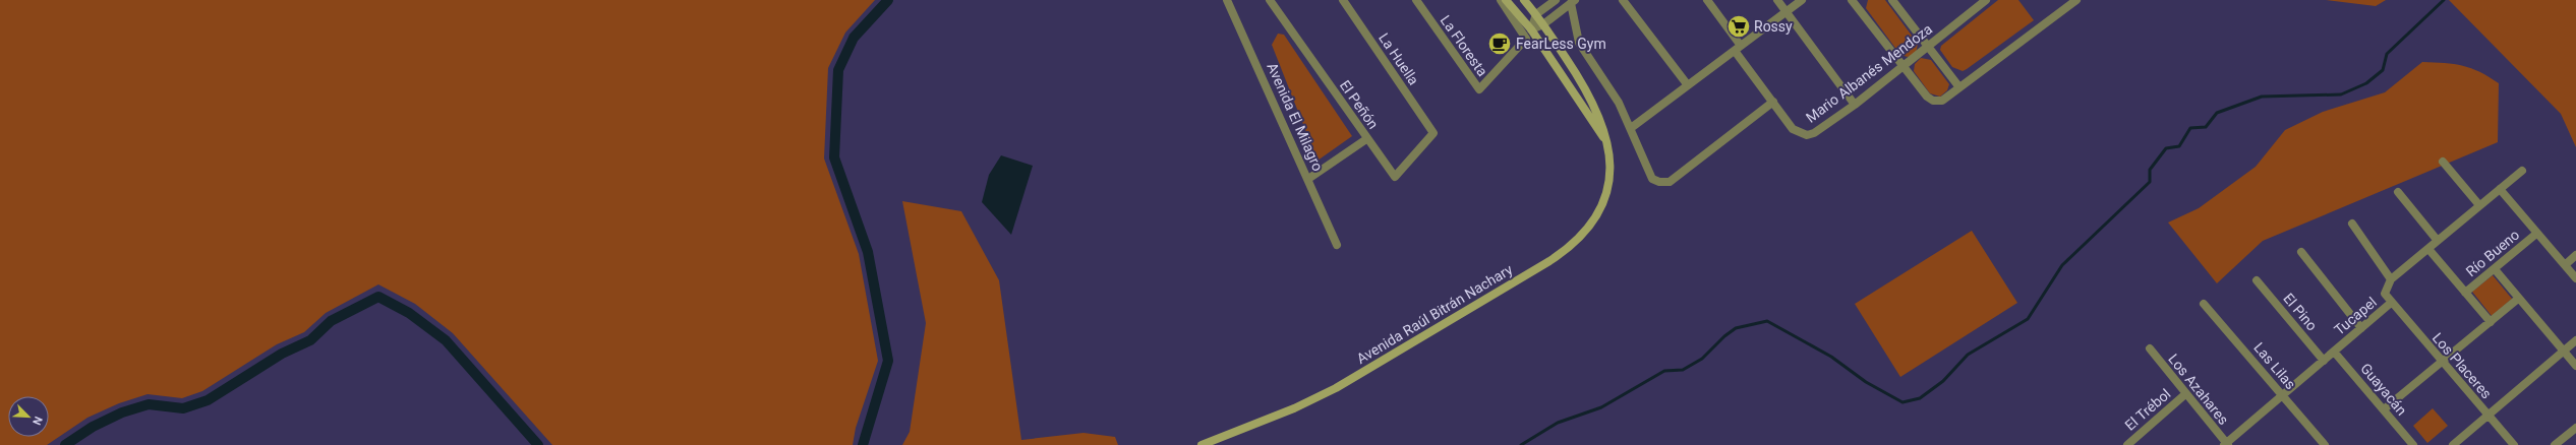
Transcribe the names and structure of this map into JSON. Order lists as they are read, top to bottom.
{
  "streets": {
    "main road": ["Avenida Raúl Bitrán Nachary"],
    "street": [
      "La Floresta",
      "La Huella",
      "Mario Albanés Mendoza",
      "El Peñón",
      "Avenida El Milagro",
      "Río Bueno",
      "El Pino",
      "Tucapel",
      "Las Lilas",
      "Los Placeres",
      "Los Azahares",
      "Guayacán",
      "El Trébol"
    ]
  },
  "crossings": [
    ["La Huella", "El Peñón"],
    ["El Pino", "Tucapel"],
    ["Tucapel", "Las Lilas"],
    ["Tucapel", "Los Placeres"],
    ["Tucapel", "Los Azahares"],
    ["Tucapel", "Guayacán"],
    ["Los Azahares", "El Trébol"]
  ],
  "places": {
    "supermarket": ["Rossy"],
    "cafe": ["FearLess Gym"]
  },
  "north": "bottom right"
}
